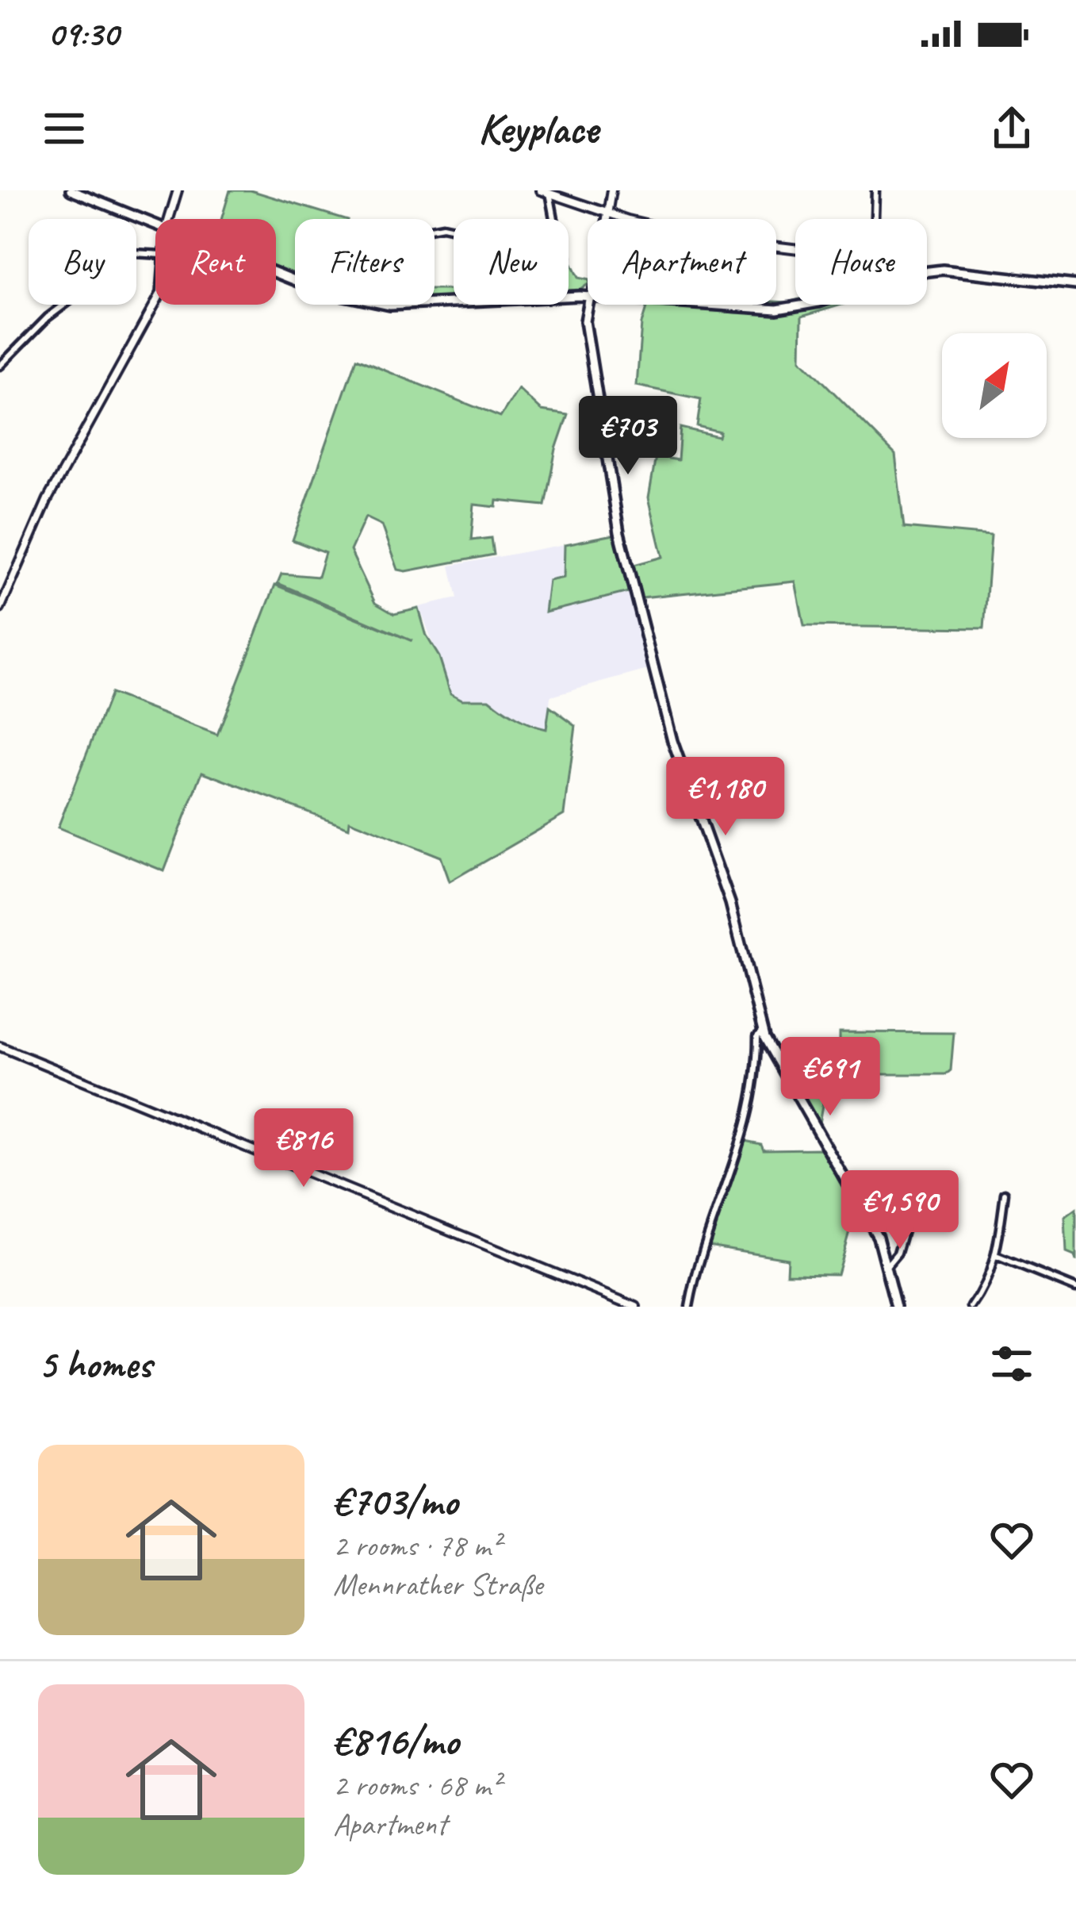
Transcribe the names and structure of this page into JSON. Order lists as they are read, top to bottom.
{
  "north": "top right",
  "page": {
    "status": "09:30",
    "header": "Keyplace",
    "chip": [
      "Buy",
      "Rent",
      "Filters",
      "New",
      "Apartment",
      "House"
    ],
    "price": [
      "€703",
      "€1,180",
      "€691",
      "€816",
      "€1,590"
    ],
    "heading": "5 homes",
    "list": [
      {
        "name": "€703/mo",
        "note": "2 rooms · 78 m² · Mennrather Straße"
      },
      {
        "name": "€816/mo",
        "note": "2 rooms · 68 m² · Apartment"
      }
    ]
  }
}
